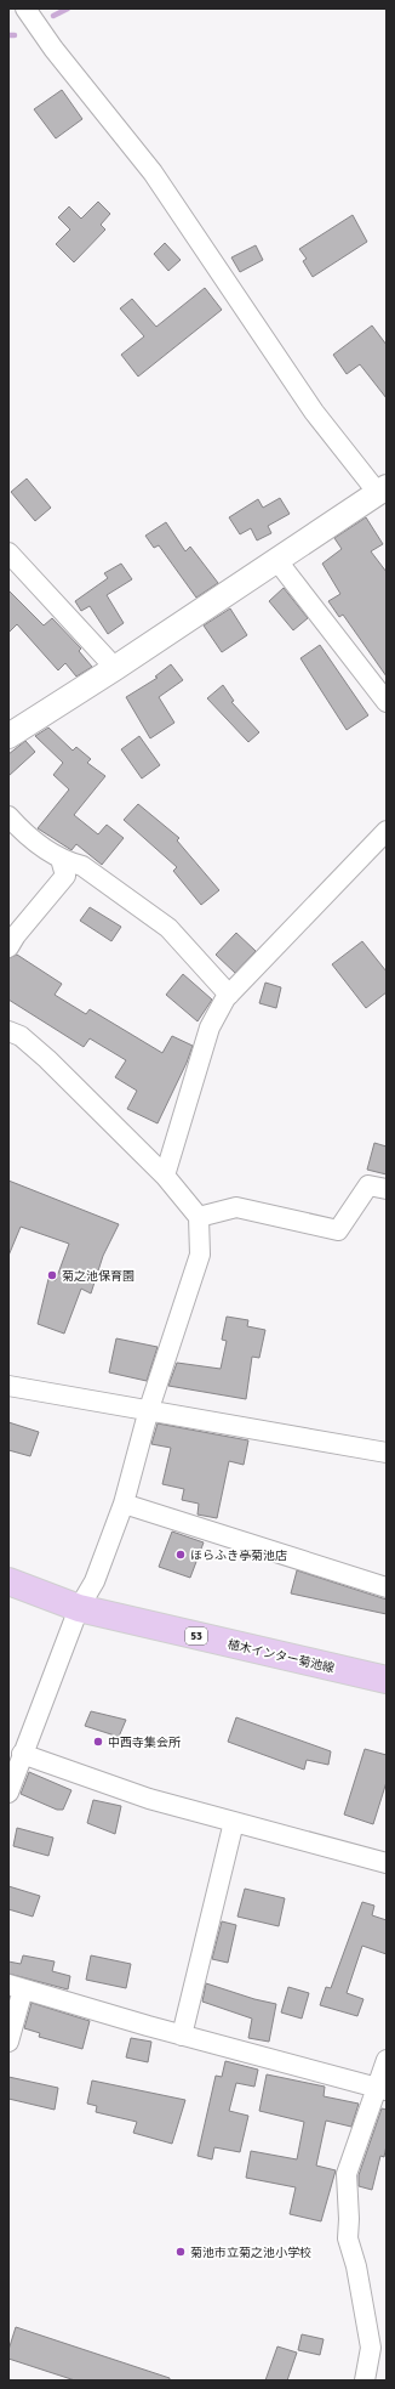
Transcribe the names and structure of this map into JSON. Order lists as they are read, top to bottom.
{
  "streets": {
    "main road": ["53", "植木インター菊池線"]
  },
  "places": [
    "菊之池保育園",
    "ほらふき亭菊池店",
    "中西寺集会所",
    "菊池市立菊之池小学校"
  ]
}
